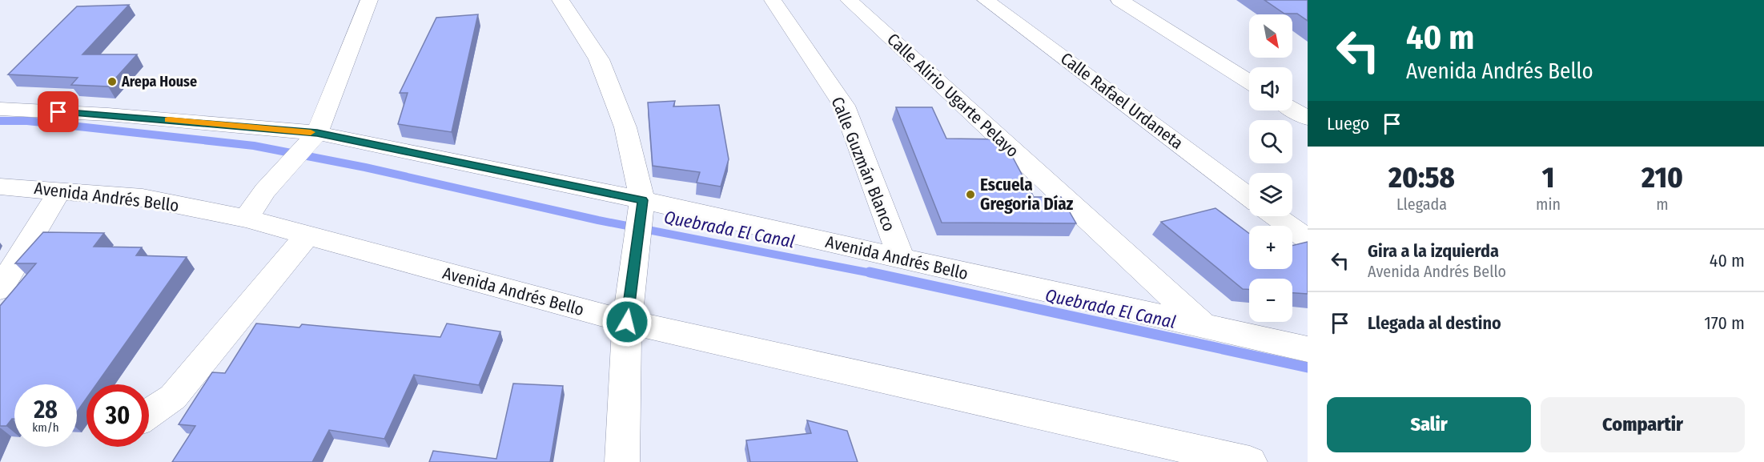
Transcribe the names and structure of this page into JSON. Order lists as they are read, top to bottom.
{
  "streets": {
    "street": [
      "Calle Alirio Ugarte Pelayo",
      "Calle Rafael Urdaneta",
      "Calle Guzmán Blanco",
      "Avenida Andrés Bello"
    ]
  },
  "crossings": [
    ["Calle Alirio Ugarte Pelayo", "Avenida Andrés Bello"],
    ["Calle Guzmán Blanco", "Avenida Andrés Bello"]
  ],
  "water": ["Quebrada El Canal"],
  "places": ["Arepa House", "Escuela Gregoria Díaz"],
  "north": "bottom right",
  "page": {
    "turn": ["40 m", "Avenida Andrés Bello"],
    "map_buttons": ["+", "−"],
    "then": "Luego",
    "eta": [
      "20:58",
      "Llegada",
      "1",
      "min",
      "210",
      "m"
    ],
    "list": [
      {
        "name": "Gira a la izquierda",
        "note": "Avenida Andrés Bello",
        "value": "40 m"
      },
      {
        "name": "Llegada al destino",
        "value": "170 m"
      }
    ],
    "speed": "28 km/h",
    "limit": "30",
    "buttons": ["Salir", "Compartir"]
  }
}
